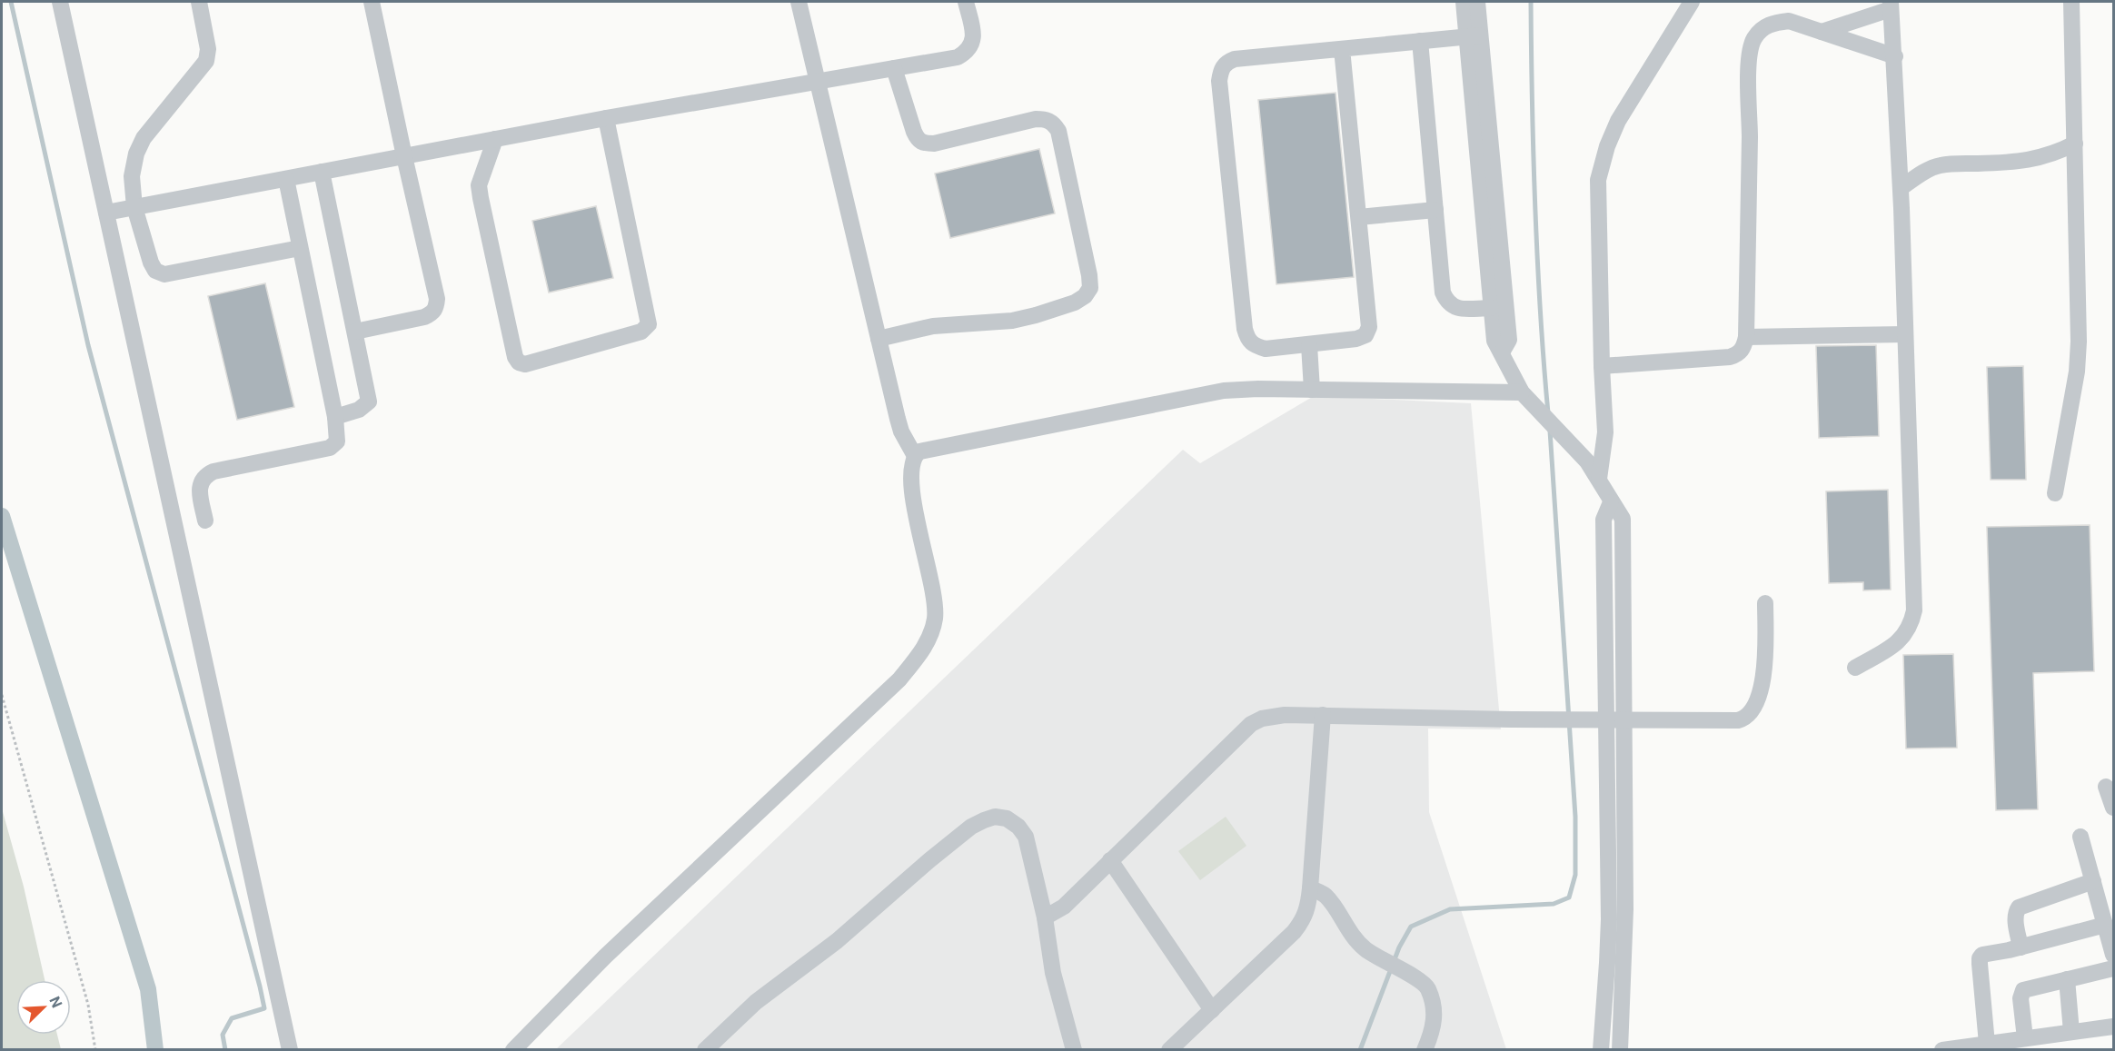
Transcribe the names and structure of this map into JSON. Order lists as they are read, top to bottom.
{
  "north": "top right"
}
